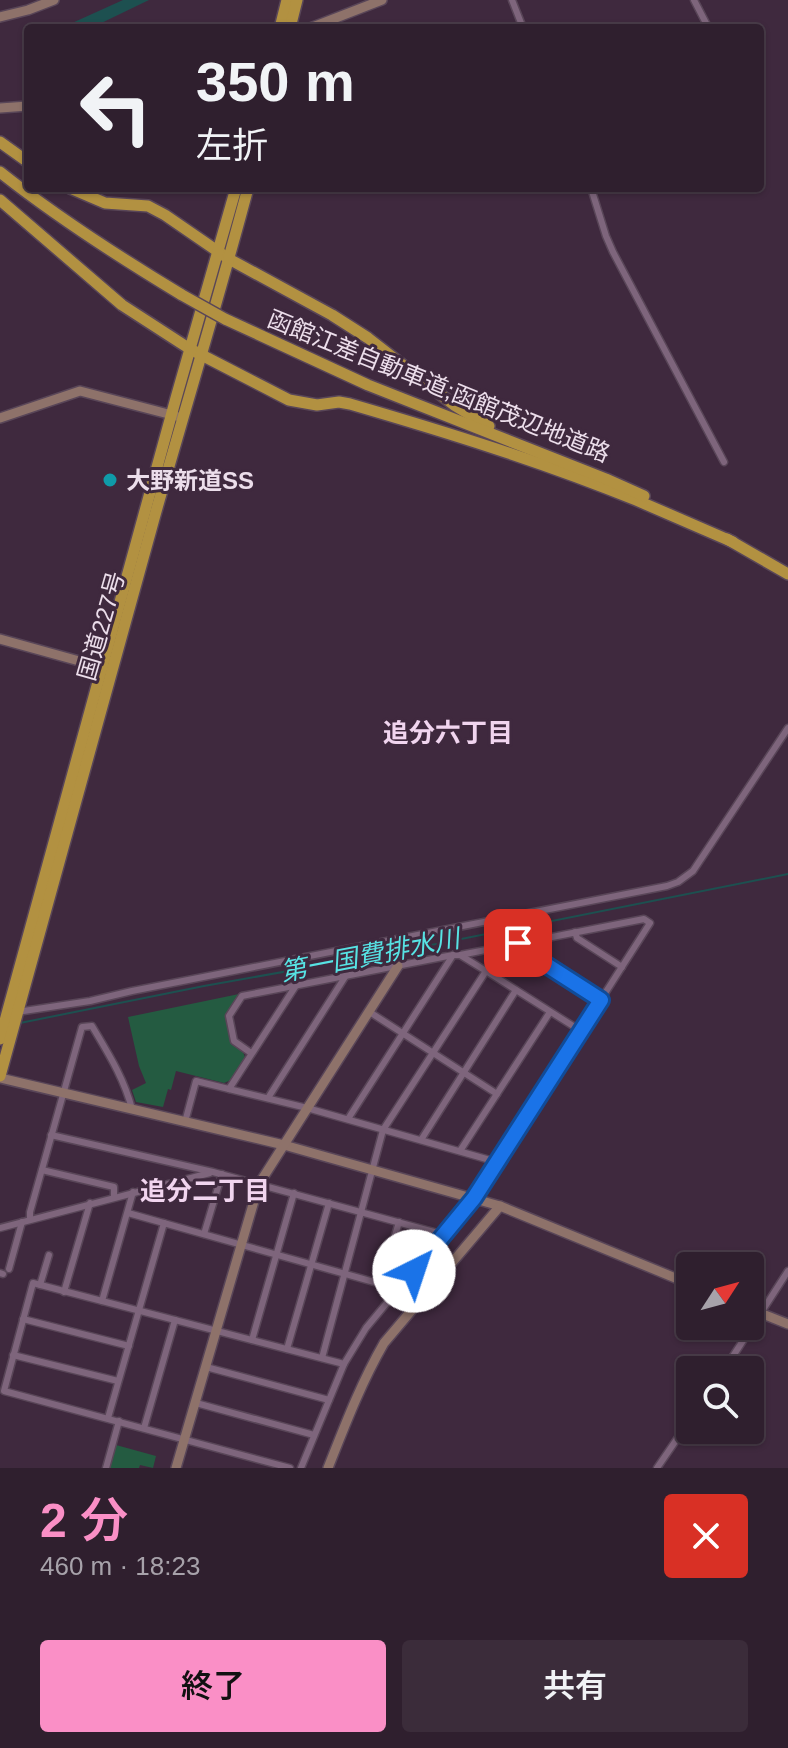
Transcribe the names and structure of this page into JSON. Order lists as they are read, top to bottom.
{
  "streets": {
    "highway": ["函館江差自動車道;函館茂辺地道路", "国道227号"]
  },
  "districts": ["追分六丁目", "追分二丁目"],
  "water": ["第一国費排水川"],
  "places": ["大野新道SS"],
  "north": "top right",
  "page": {
    "turn": ["350 m", "左折"],
    "heading": ["2 分", "460 m · 18:23"],
    "buttons": ["終了", "共有"]
  }
}
